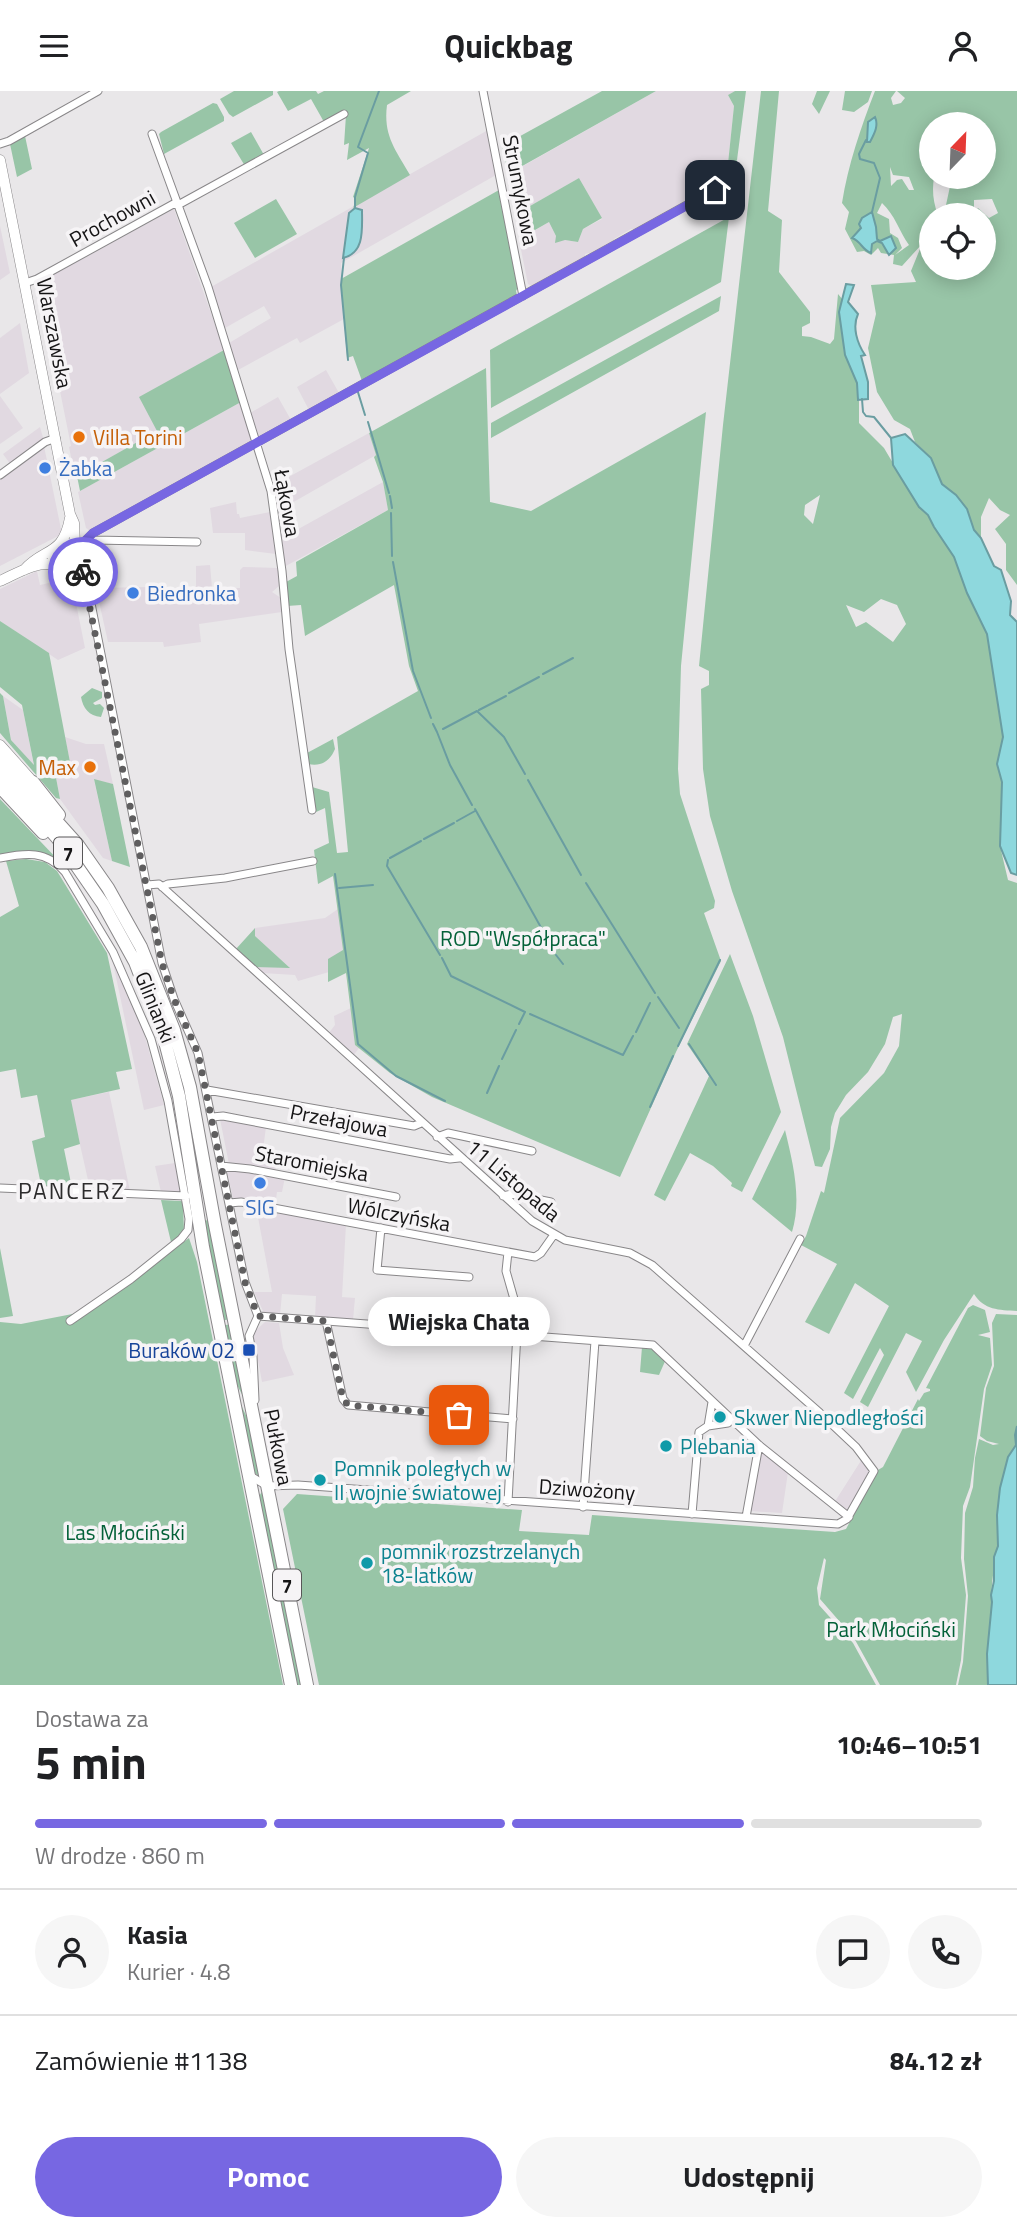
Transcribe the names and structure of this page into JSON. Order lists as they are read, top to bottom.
{
  "streets": {
    "highway": ["7", "Pułkowa"],
    "street": [
      "Strumykowa",
      "Prochowni",
      "Warszawska",
      "Łąkowa",
      "Glinianki",
      "Przełajowa",
      "Staromiejska",
      "11 Listopada",
      "Wólczyńska",
      "Dziwożony"
    ]
  },
  "crossings": [
    ["Prochowni", "Warszawska"],
    ["Prochowni", "Łąkowa"],
    ["7", "Pułkowa"],
    ["Przełajowa", "11 Listopada"],
    ["11 Listopada", "Wólczyńska"],
    ["11 Listopada", "Dziwożony"],
    ["Pułkowa", "Dziwożony"]
  ],
  "districts": ["PANCERZ"],
  "parks": ["ROD \"Współpraca\"", "Las Młociński", "Park Młociński"],
  "places": {
    "other": [
      "Villa Torini",
      "Żabka",
      "Biedronka",
      "Max",
      "SIG",
      "Wiejska Chata",
      "Skwer Niepodległości",
      "Plebania",
      "Pomnik poległych w II wojnie światowej",
      "pomnik rozstrzelanych 18-latków"
    ],
    "transit": ["Buraków 02"]
  },
  "north": "top right",
  "page": {
    "header": "Quickbag",
    "bubble": "Wiejska Chata",
    "heading": ["5 min", "Dostawa za", "10:46–10:51"],
    "panel": [
      "Kasia",
      "Kurier · 4.8",
      "Zamówienie #1138",
      "84.12 zł"
    ],
    "bar": "W drodze · 860 m",
    "buttons": ["Pomoc", "Udostępnij"]
  }
}
